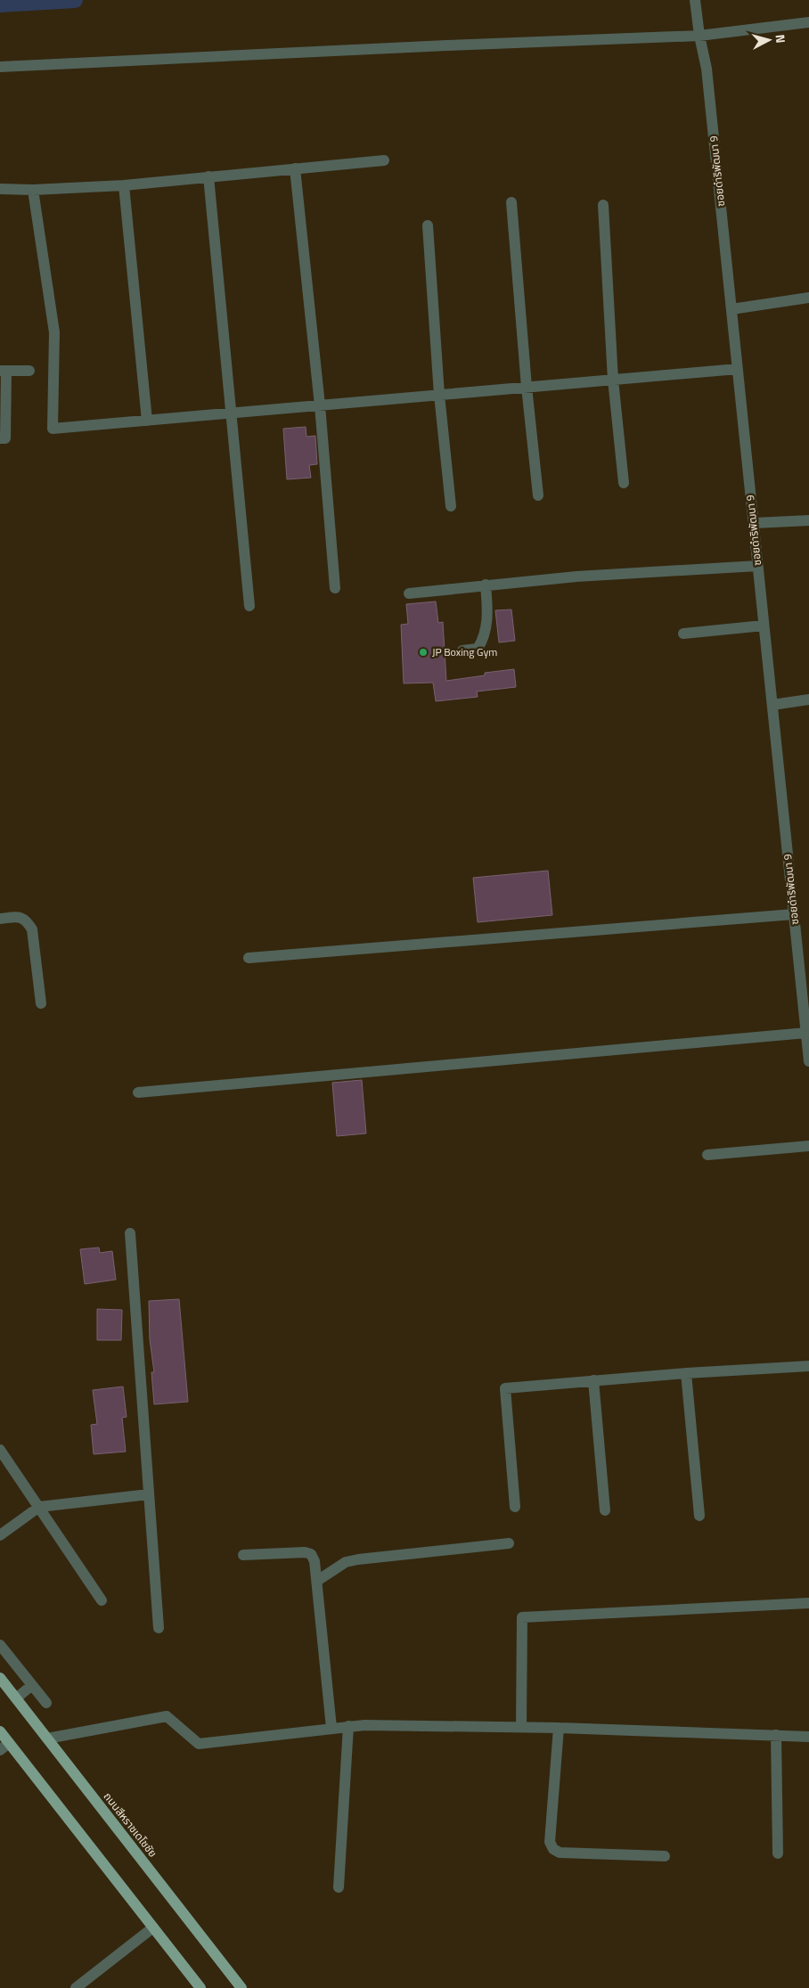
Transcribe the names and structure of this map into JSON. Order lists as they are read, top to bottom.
{
  "streets": {
    "main road": ["ถนนสีหราชเดโชชัย"],
    "street": ["ซอยดำริพัฒนา 9"]
  },
  "places": ["JP Boxing Gym"],
  "north": "right"
}
